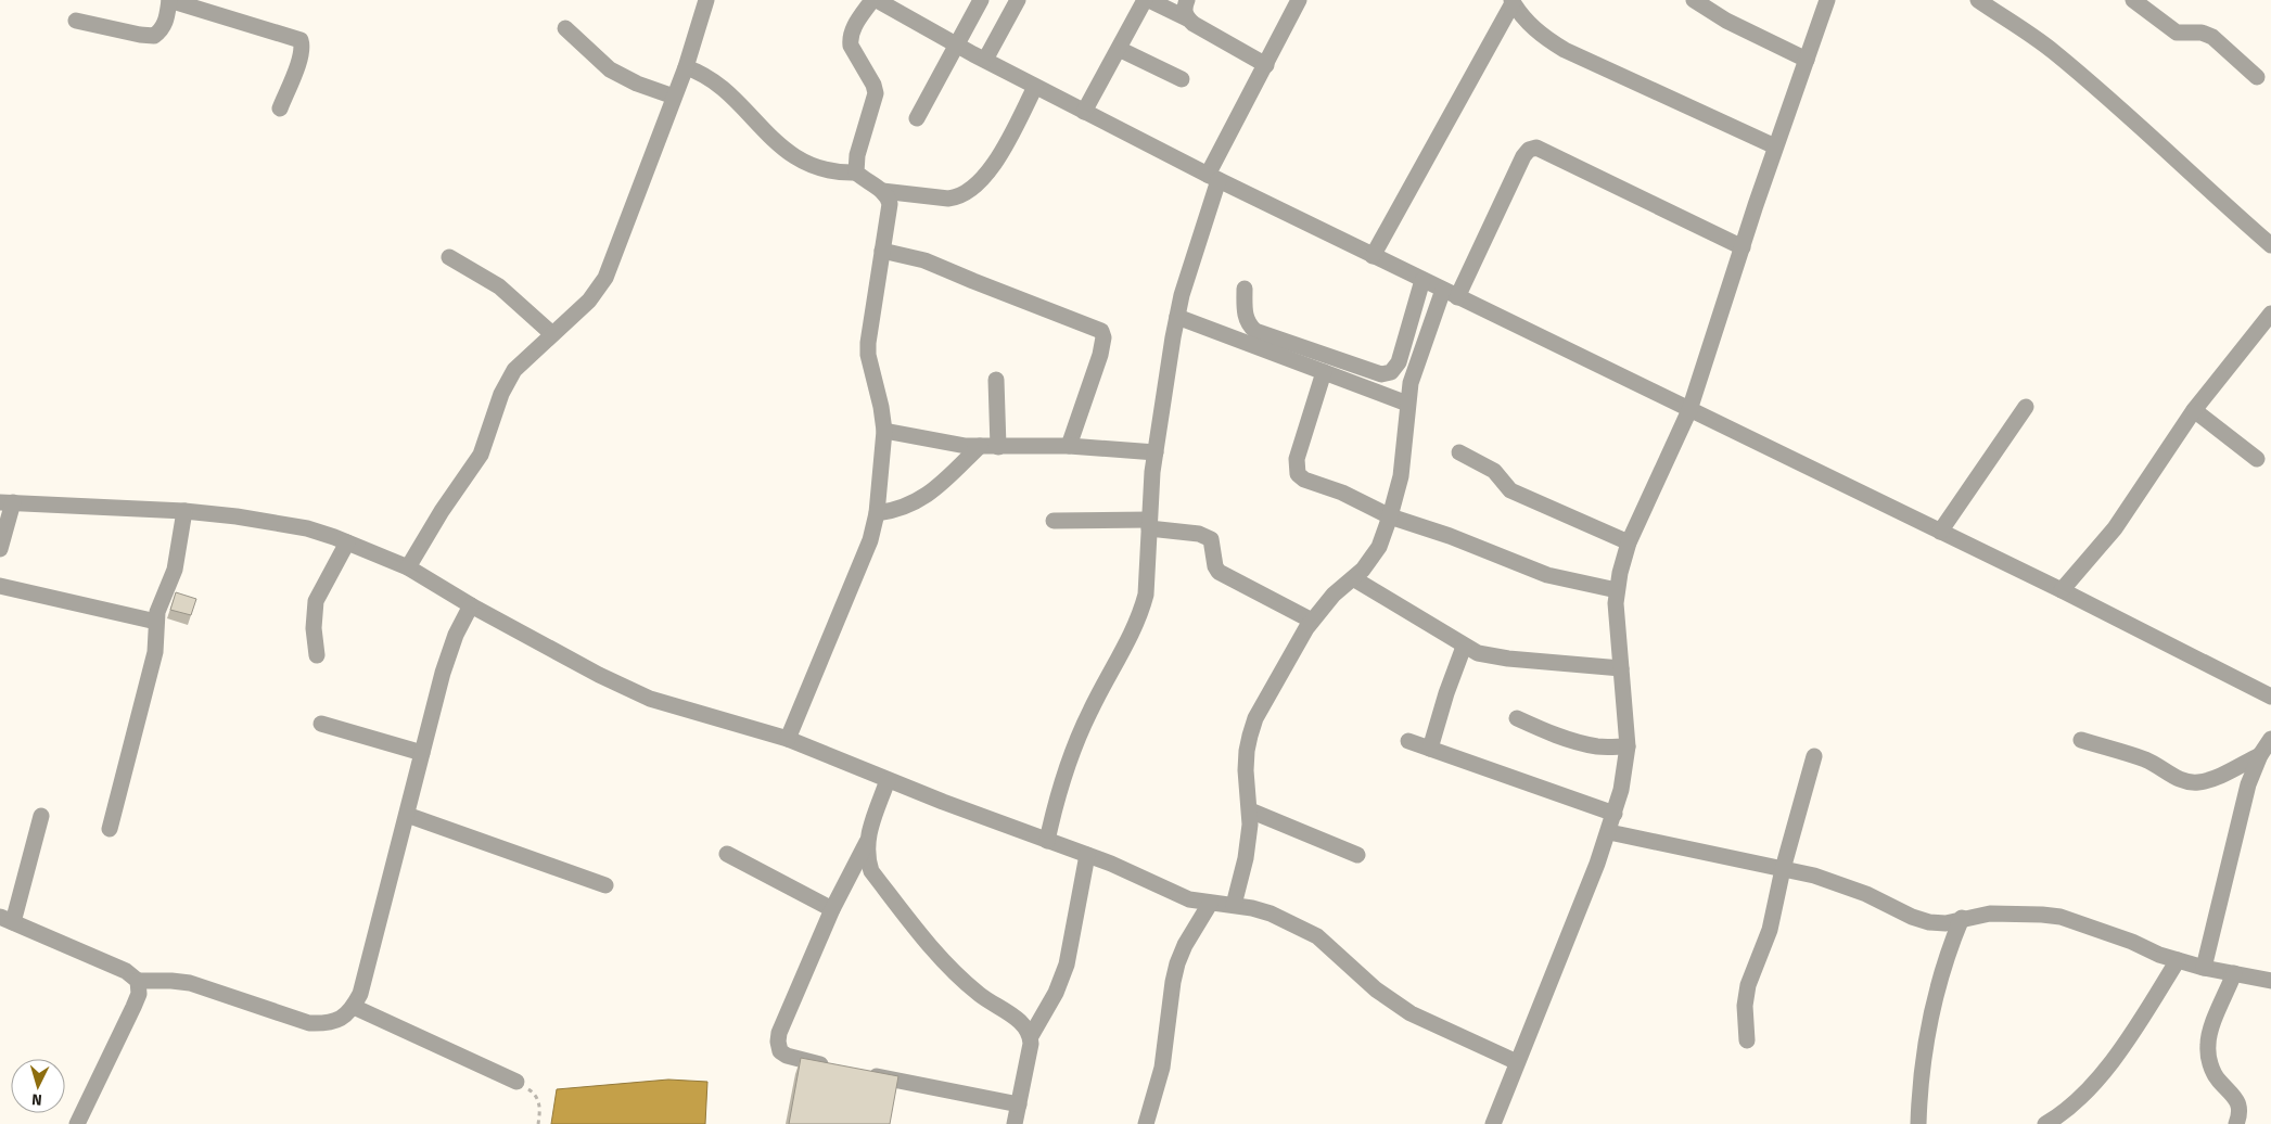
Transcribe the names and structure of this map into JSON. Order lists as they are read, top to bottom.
{
  "north": "bottom"
}
